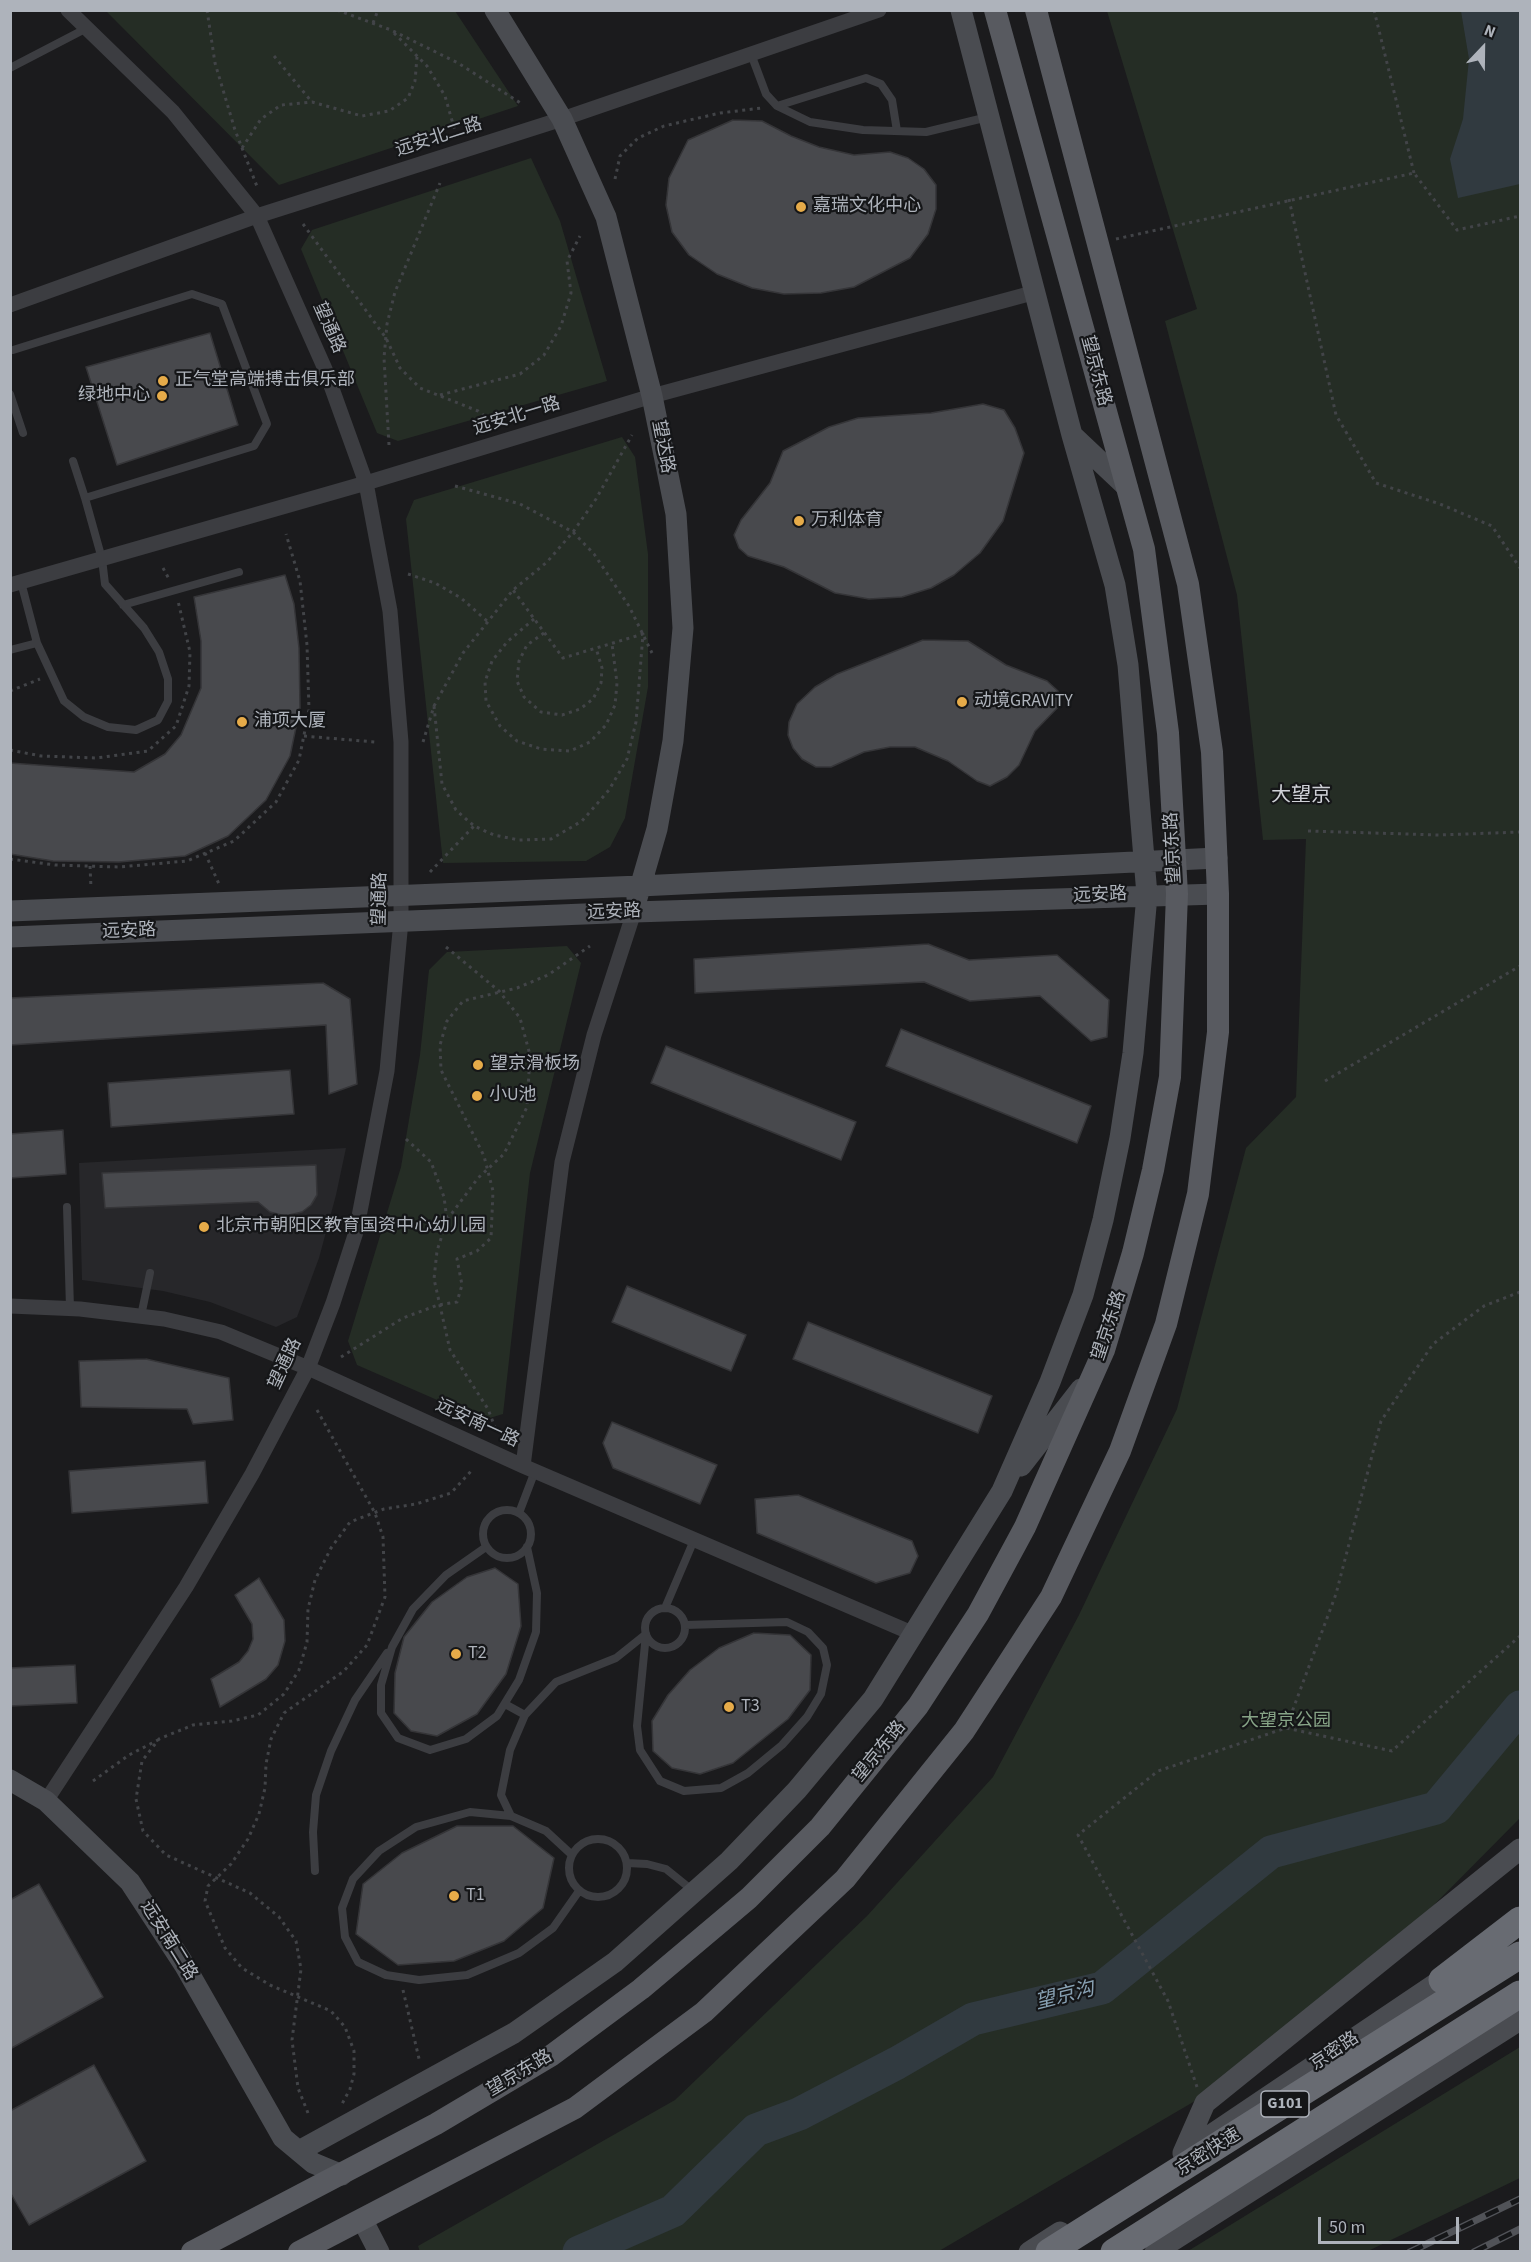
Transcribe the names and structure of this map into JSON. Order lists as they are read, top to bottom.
{
  "streets": {
    "highway": ["G101", "京密快速"],
    "main road": ["望京东路"],
    "street": [
      "远安北二路",
      "望通路",
      "远安北一路",
      "望达路",
      "远安路",
      "远安南一路",
      "远安南二路",
      "京密路"
    ]
  },
  "crossings": [
    ["远安北二路", "望通路"],
    ["远安北二路", "望达路"],
    ["望通路", "远安北一路"],
    ["望通路", "远安路"],
    ["望通路", "远安南一路"],
    ["望通路", "远安南二路"],
    ["望京东路", "远安路"],
    ["远安北一路", "望达路"],
    ["望达路", "远安路"]
  ],
  "districts": ["大望京"],
  "water": ["望京沟"],
  "parks": ["大望京公园"],
  "places": [
    "嘉瑞文化中心",
    "正气堂高端搏击俱乐部",
    "绿地中心",
    "万利体育",
    "动境GRAVITY",
    "浦项大厦",
    "望京滑板场",
    "小U池",
    "北京市朝阳区教育国资中心幼儿园",
    "T2",
    "T3",
    "T1"
  ],
  "scale_bar": "50 m",
  "north": "top"
}
